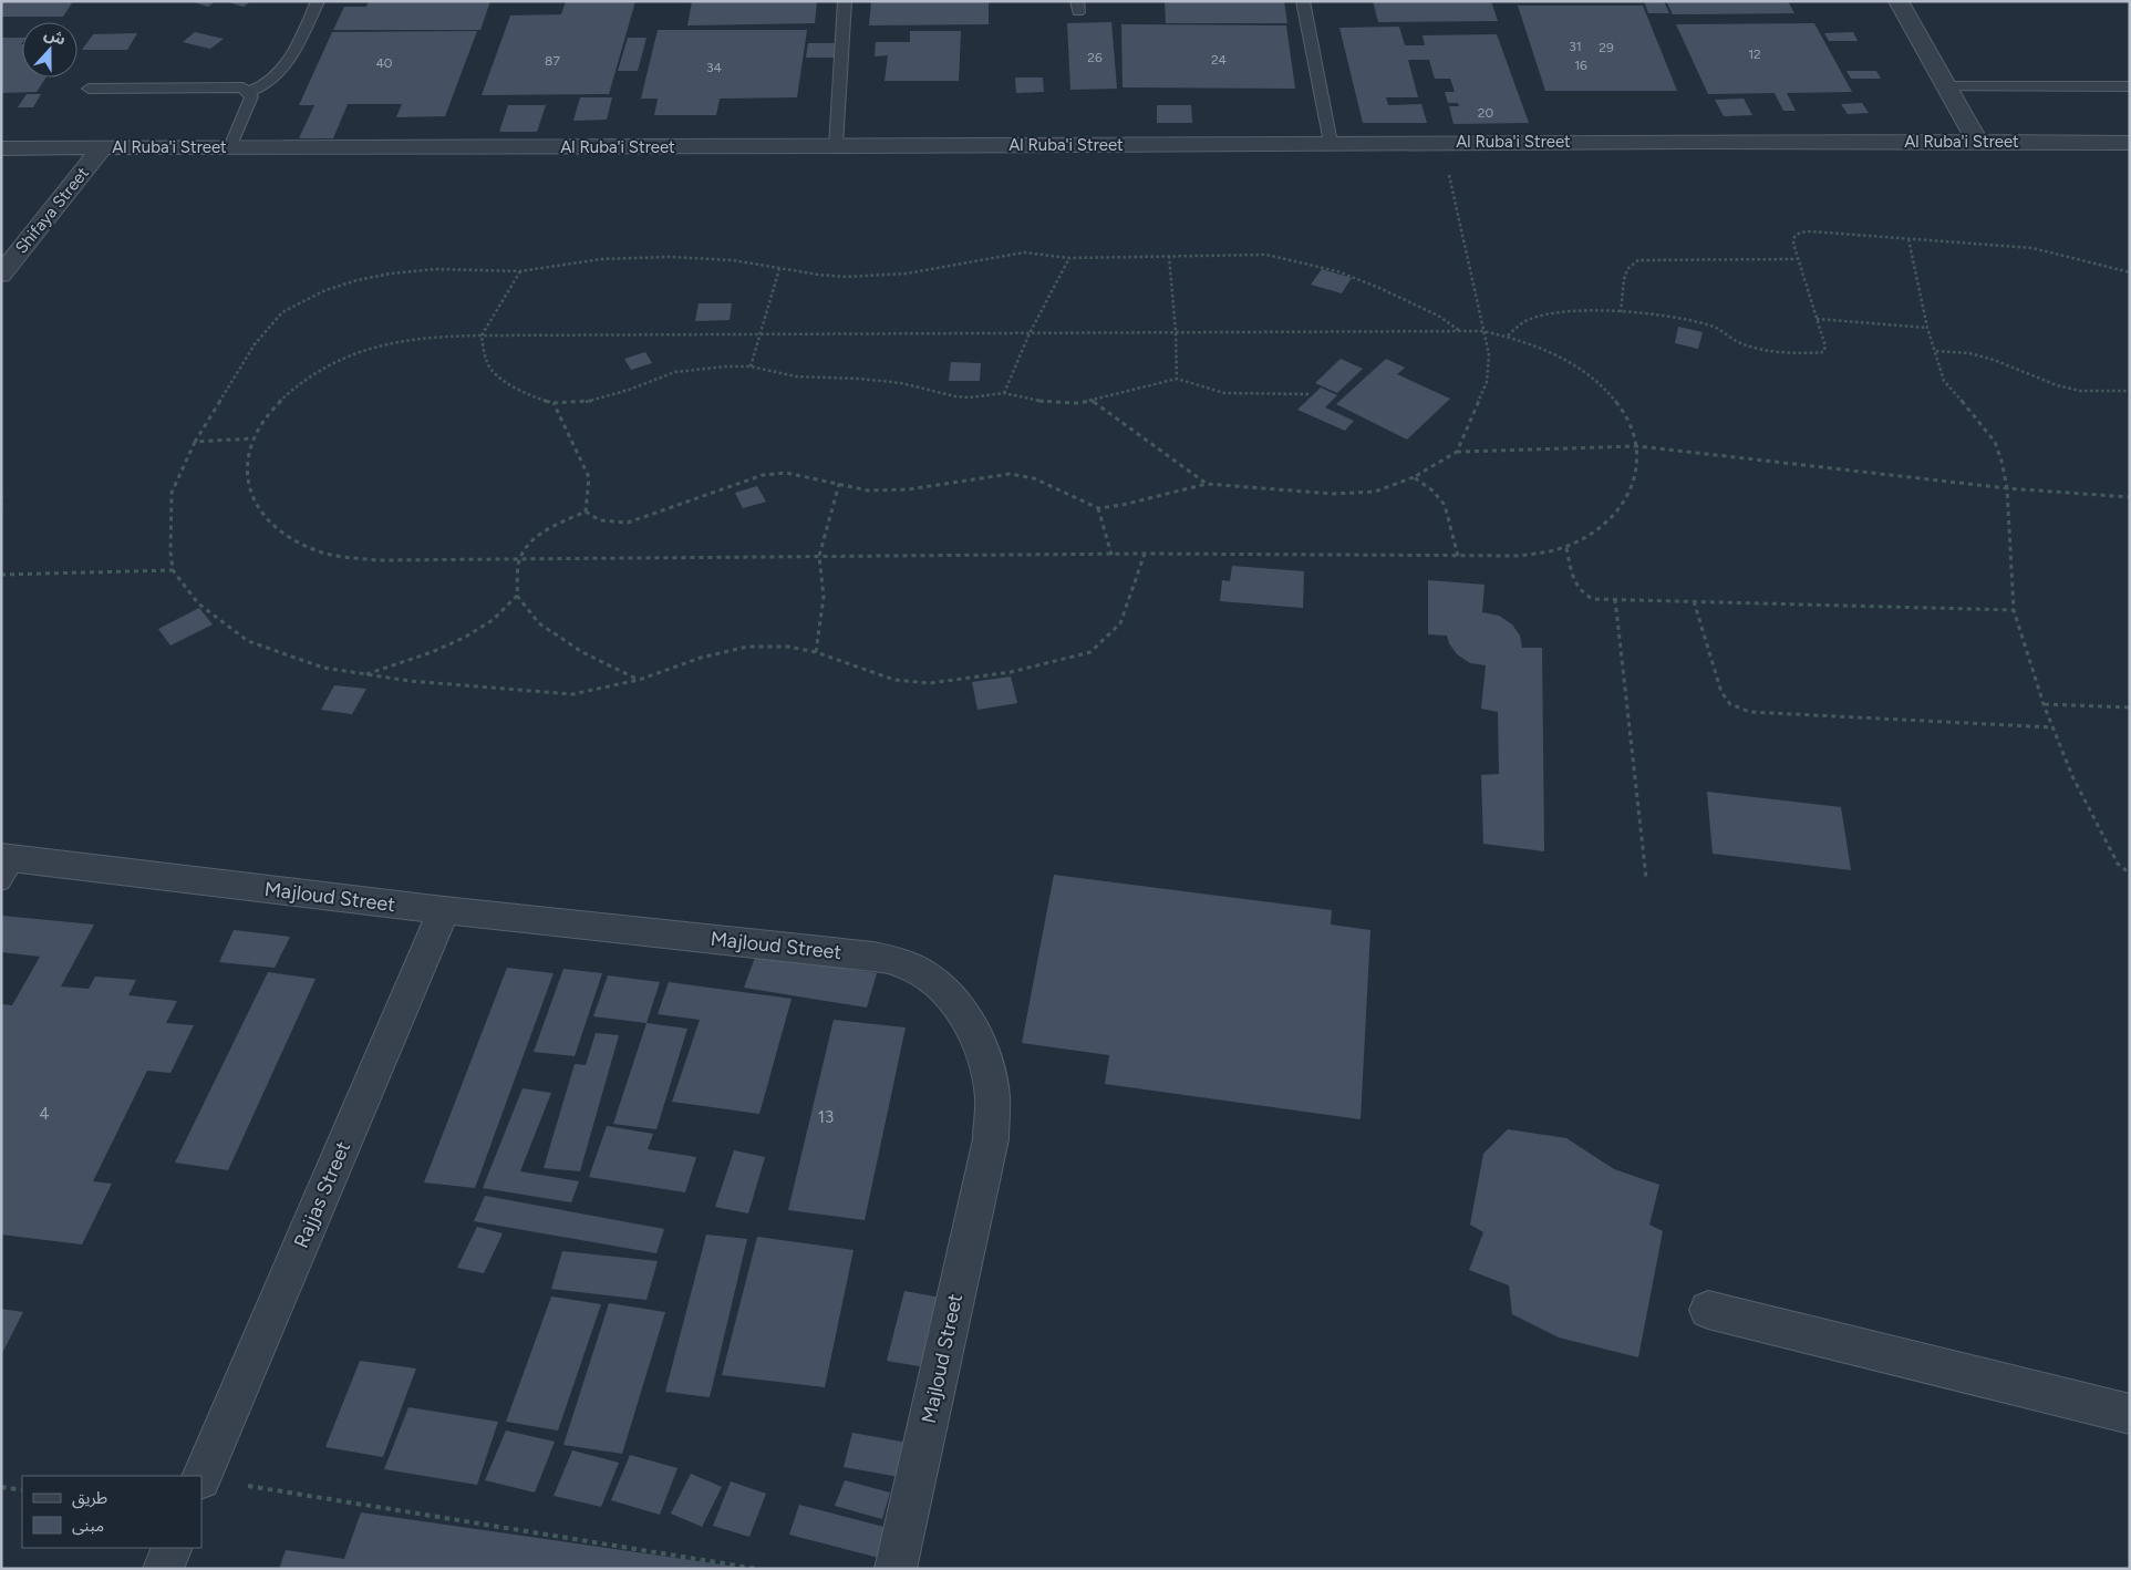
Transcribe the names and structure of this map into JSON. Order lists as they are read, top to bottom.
{
  "streets": {
    "street": [
      "Al Ruba'i Street",
      "Shifaya Street",
      "Majloud Street",
      "Rajjas Street"
    ]
  },
  "crossings": [
    ["Al Ruba'i Street", "Shifaya Street"],
    ["Majloud Street", "Rajjas Street"]
  ],
  "house_numbers": [
    "31",
    "29",
    "12",
    "26",
    "24",
    "87",
    "40",
    "16",
    "34",
    "20",
    "4",
    "13"
  ],
  "legend": ["طريق", "مبنى"],
  "north": "top"
}
